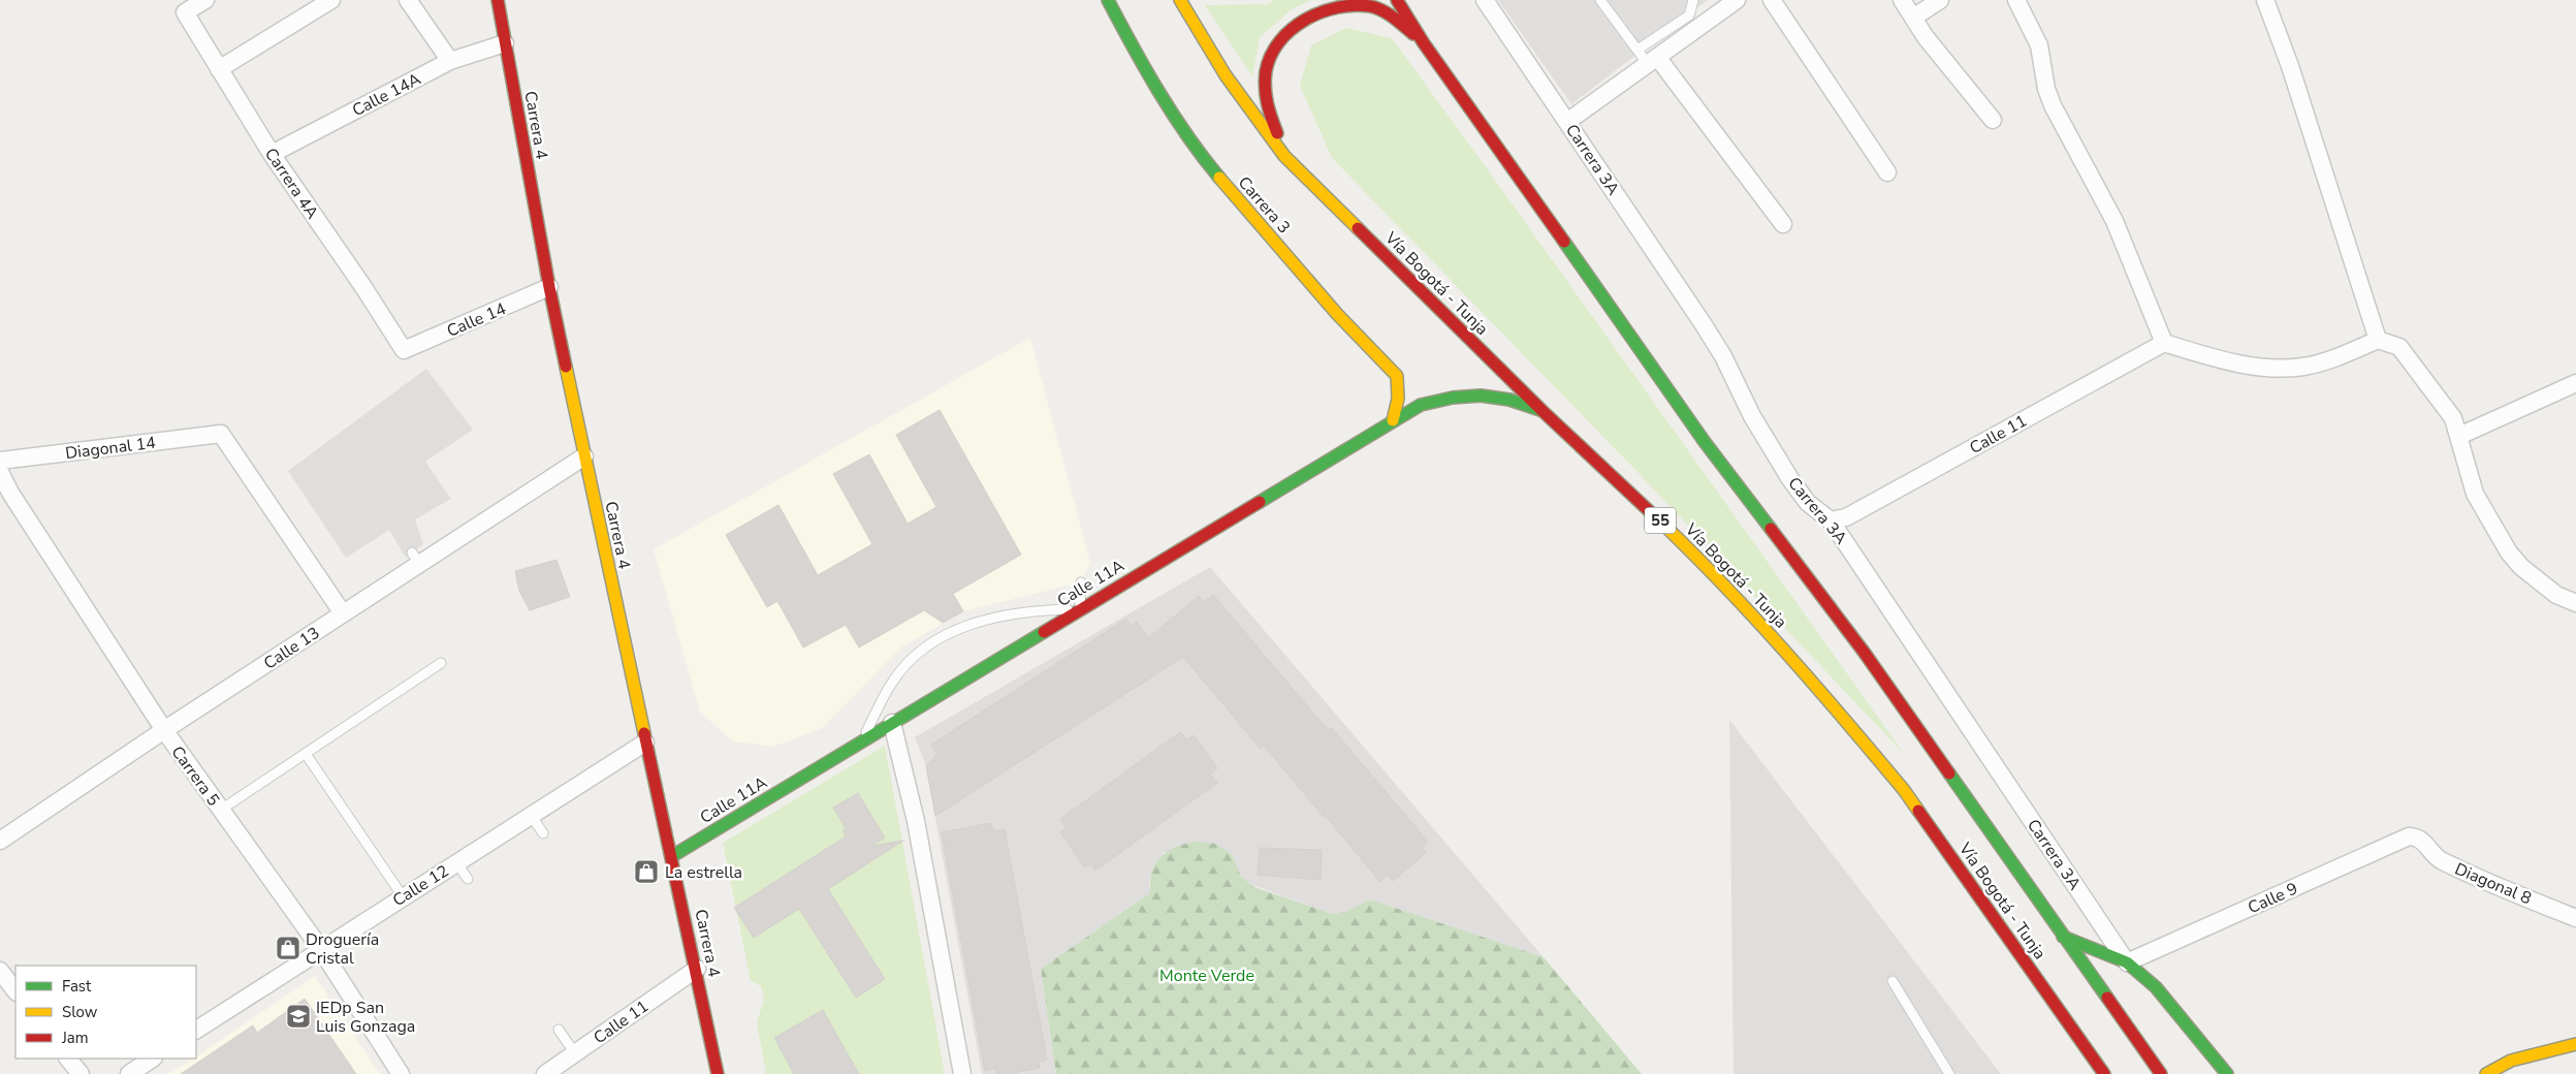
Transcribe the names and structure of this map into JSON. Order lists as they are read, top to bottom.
{
  "streets": {
    "main road": [
      "Carrera 4",
      "Carrera 3A",
      "Carrera 3",
      "Vía Bogotá - Tunja",
      "55",
      "Calle 11A"
    ],
    "street": [
      "Calle 14A",
      "Carrera 4A",
      "Calle 14",
      "Calle 11",
      "Diagonal 14",
      "Calle 13",
      "Carrera 5",
      "Diagonal 8",
      "Calle 12",
      "Calle 9"
    ]
  },
  "crossings": [
    ["Calle 14A", "Carrera 4"],
    ["Calle 14A", "Carrera 4A"],
    ["Carrera 4", "Calle 14"],
    ["Carrera 4", "Calle 11"],
    ["Carrera 4", "Calle 11A"],
    ["Carrera 4", "Calle 13"],
    ["Carrera 4", "Calle 12"],
    ["Carrera 3A", "Vía Bogotá - Tunja"],
    ["Carrera 3A", "Calle 11"],
    ["Carrera 3A", "Calle 9"],
    ["Carrera 4A", "Calle 14"],
    ["Carrera 3", "Calle 11A"],
    ["Vía Bogotá - Tunja", "Calle 11A"],
    ["Diagonal 14", "Calle 13"],
    ["Calle 13", "Carrera 5"],
    ["Carrera 5", "Calle 12"],
    ["Diagonal 8", "Calle 9"]
  ],
  "parks": ["Monte Verde"],
  "places": {
    "shop": ["La estrella", "Droguería Cristal"],
    "school or university": ["IEDp San Luis Gonzaga"]
  },
  "legend": ["Fast", "Slow", "Jam"]
}
